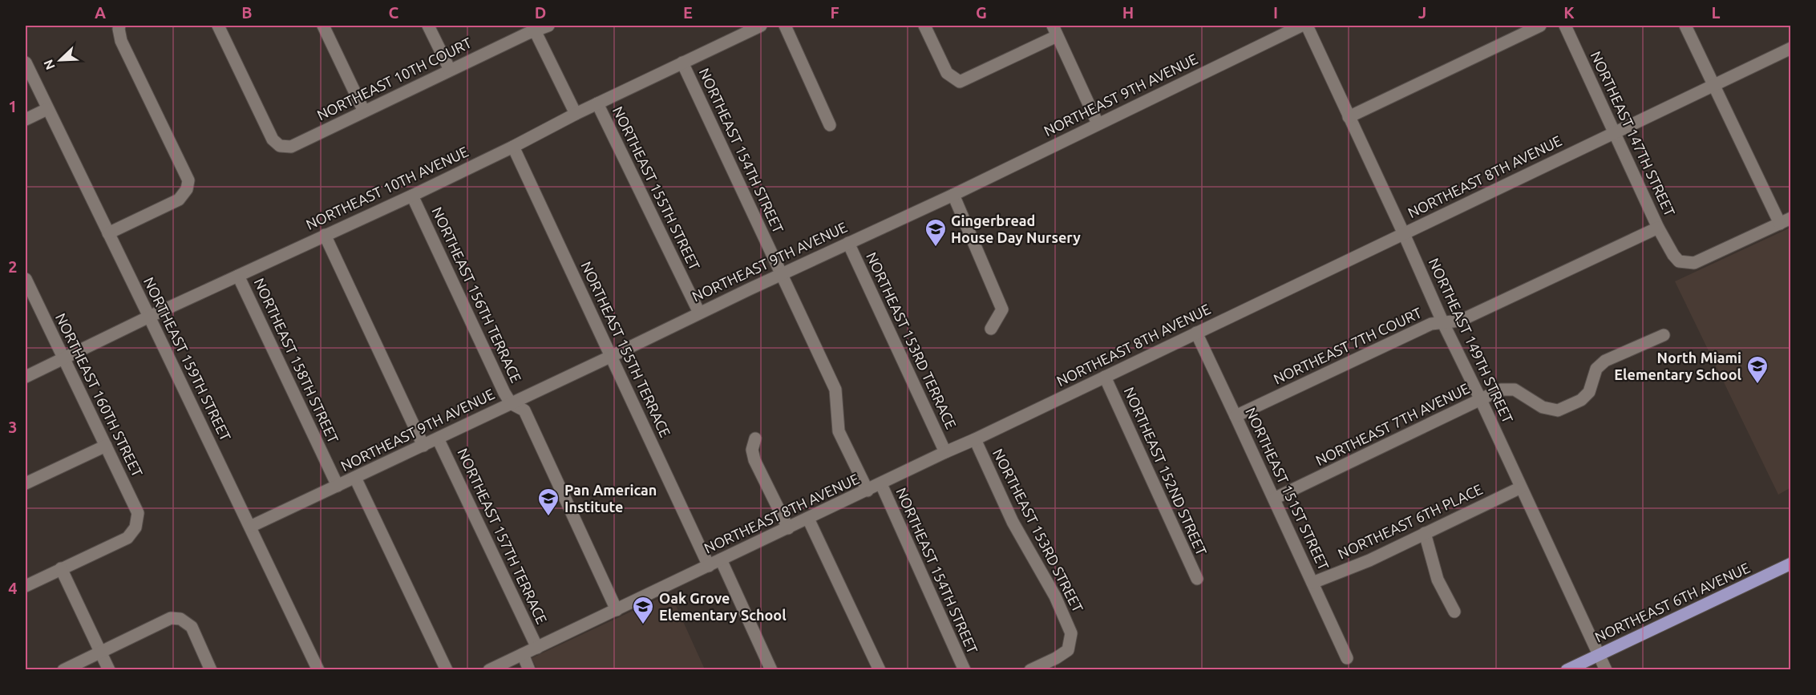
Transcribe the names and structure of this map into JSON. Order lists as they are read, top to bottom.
{
  "streets": {
    "main road": ["NORTHEAST 6TH AVENUE"],
    "street": [
      "NORTHEAST 10TH COURT",
      "NORTHEAST 9TH AVENUE",
      "NORTHEAST 147TH STREET",
      "NORTHEAST 154TH STREET",
      "NORTHEAST 8TH AVENUE",
      "NORTHEAST 10TH AVENUE",
      "NORTHEAST 155TH STREET",
      "NORTHEAST 156TH TERRACE",
      "NORTHEAST 153RD TERRACE",
      "NORTHEAST 149TH STREET",
      "NORTHEAST 7TH COURT",
      "NORTHEAST 155TH TERRACE",
      "NORTHEAST 159TH STREET",
      "NORTHEAST 158TH STREET",
      "NORTHEAST 160TH STREET",
      "NORTHEAST 7TH AVENUE",
      "NORTHEAST 152ND STREET",
      "NORTHEAST 151ST STREET",
      "NORTHEAST 6TH PLACE",
      "NORTHEAST 153RD STREET",
      "NORTHEAST 157TH TERRACE"
    ]
  },
  "crossings": [
    ["NORTHEAST 9TH AVENUE", "NORTHEAST 154TH STREET"],
    ["NORTHEAST 9TH AVENUE", "NORTHEAST 155TH STREET"],
    ["NORTHEAST 9TH AVENUE", "NORTHEAST 156TH TERRACE"],
    ["NORTHEAST 9TH AVENUE", "NORTHEAST 153RD TERRACE"],
    ["NORTHEAST 9TH AVENUE", "NORTHEAST 155TH TERRACE"],
    ["NORTHEAST 9TH AVENUE", "NORTHEAST 159TH STREET"],
    ["NORTHEAST 9TH AVENUE", "NORTHEAST 158TH STREET"],
    ["NORTHEAST 9TH AVENUE", "NORTHEAST 157TH TERRACE"],
    ["NORTHEAST 147TH STREET", "NORTHEAST 8TH AVENUE"],
    ["NORTHEAST 147TH STREET", "NORTHEAST 7TH COURT"],
    ["NORTHEAST 154TH STREET", "NORTHEAST 8TH AVENUE"],
    ["NORTHEAST 154TH STREET", "NORTHEAST 10TH AVENUE"],
    ["NORTHEAST 8TH AVENUE", "NORTHEAST 156TH TERRACE"],
    ["NORTHEAST 8TH AVENUE", "NORTHEAST 153RD TERRACE"],
    ["NORTHEAST 8TH AVENUE", "NORTHEAST 149TH STREET"],
    ["NORTHEAST 8TH AVENUE", "NORTHEAST 155TH TERRACE"],
    ["NORTHEAST 8TH AVENUE", "NORTHEAST 152ND STREET"],
    ["NORTHEAST 8TH AVENUE", "NORTHEAST 151ST STREET"],
    ["NORTHEAST 8TH AVENUE", "NORTHEAST 153RD STREET"],
    ["NORTHEAST 8TH AVENUE", "NORTHEAST 157TH TERRACE"],
    ["NORTHEAST 10TH AVENUE", "NORTHEAST 155TH STREET"],
    ["NORTHEAST 10TH AVENUE", "NORTHEAST 156TH TERRACE"],
    ["NORTHEAST 10TH AVENUE", "NORTHEAST 155TH TERRACE"],
    ["NORTHEAST 10TH AVENUE", "NORTHEAST 159TH STREET"],
    ["NORTHEAST 10TH AVENUE", "NORTHEAST 158TH STREET"],
    ["NORTHEAST 10TH AVENUE", "NORTHEAST 160TH STREET"],
    ["NORTHEAST 149TH STREET", "NORTHEAST 7TH COURT"],
    ["NORTHEAST 149TH STREET", "NORTHEAST 7TH AVENUE"],
    ["NORTHEAST 149TH STREET", "NORTHEAST 6TH PLACE"],
    ["NORTHEAST 149TH STREET", "NORTHEAST 6TH AVENUE"],
    ["NORTHEAST 7TH COURT", "NORTHEAST 151ST STREET"],
    ["NORTHEAST 7TH AVENUE", "NORTHEAST 151ST STREET"],
    ["NORTHEAST 151ST STREET", "NORTHEAST 6TH PLACE"]
  ],
  "places": {
    "school or university": [
      "Gingerbread House Day Nursery",
      "North Miami Elementary School",
      "Pan American Institute",
      "Oak Grove Elementary School"
    ]
  },
  "north": "bottom left",
  "grid": {
    "columns": [
      "A",
      "B",
      "C",
      "D",
      "E",
      "F",
      "G",
      "H",
      "I",
      "J",
      "K",
      "L"
    ],
    "rows": [
      "1",
      "2",
      "3",
      "4"
    ]
  }
}
